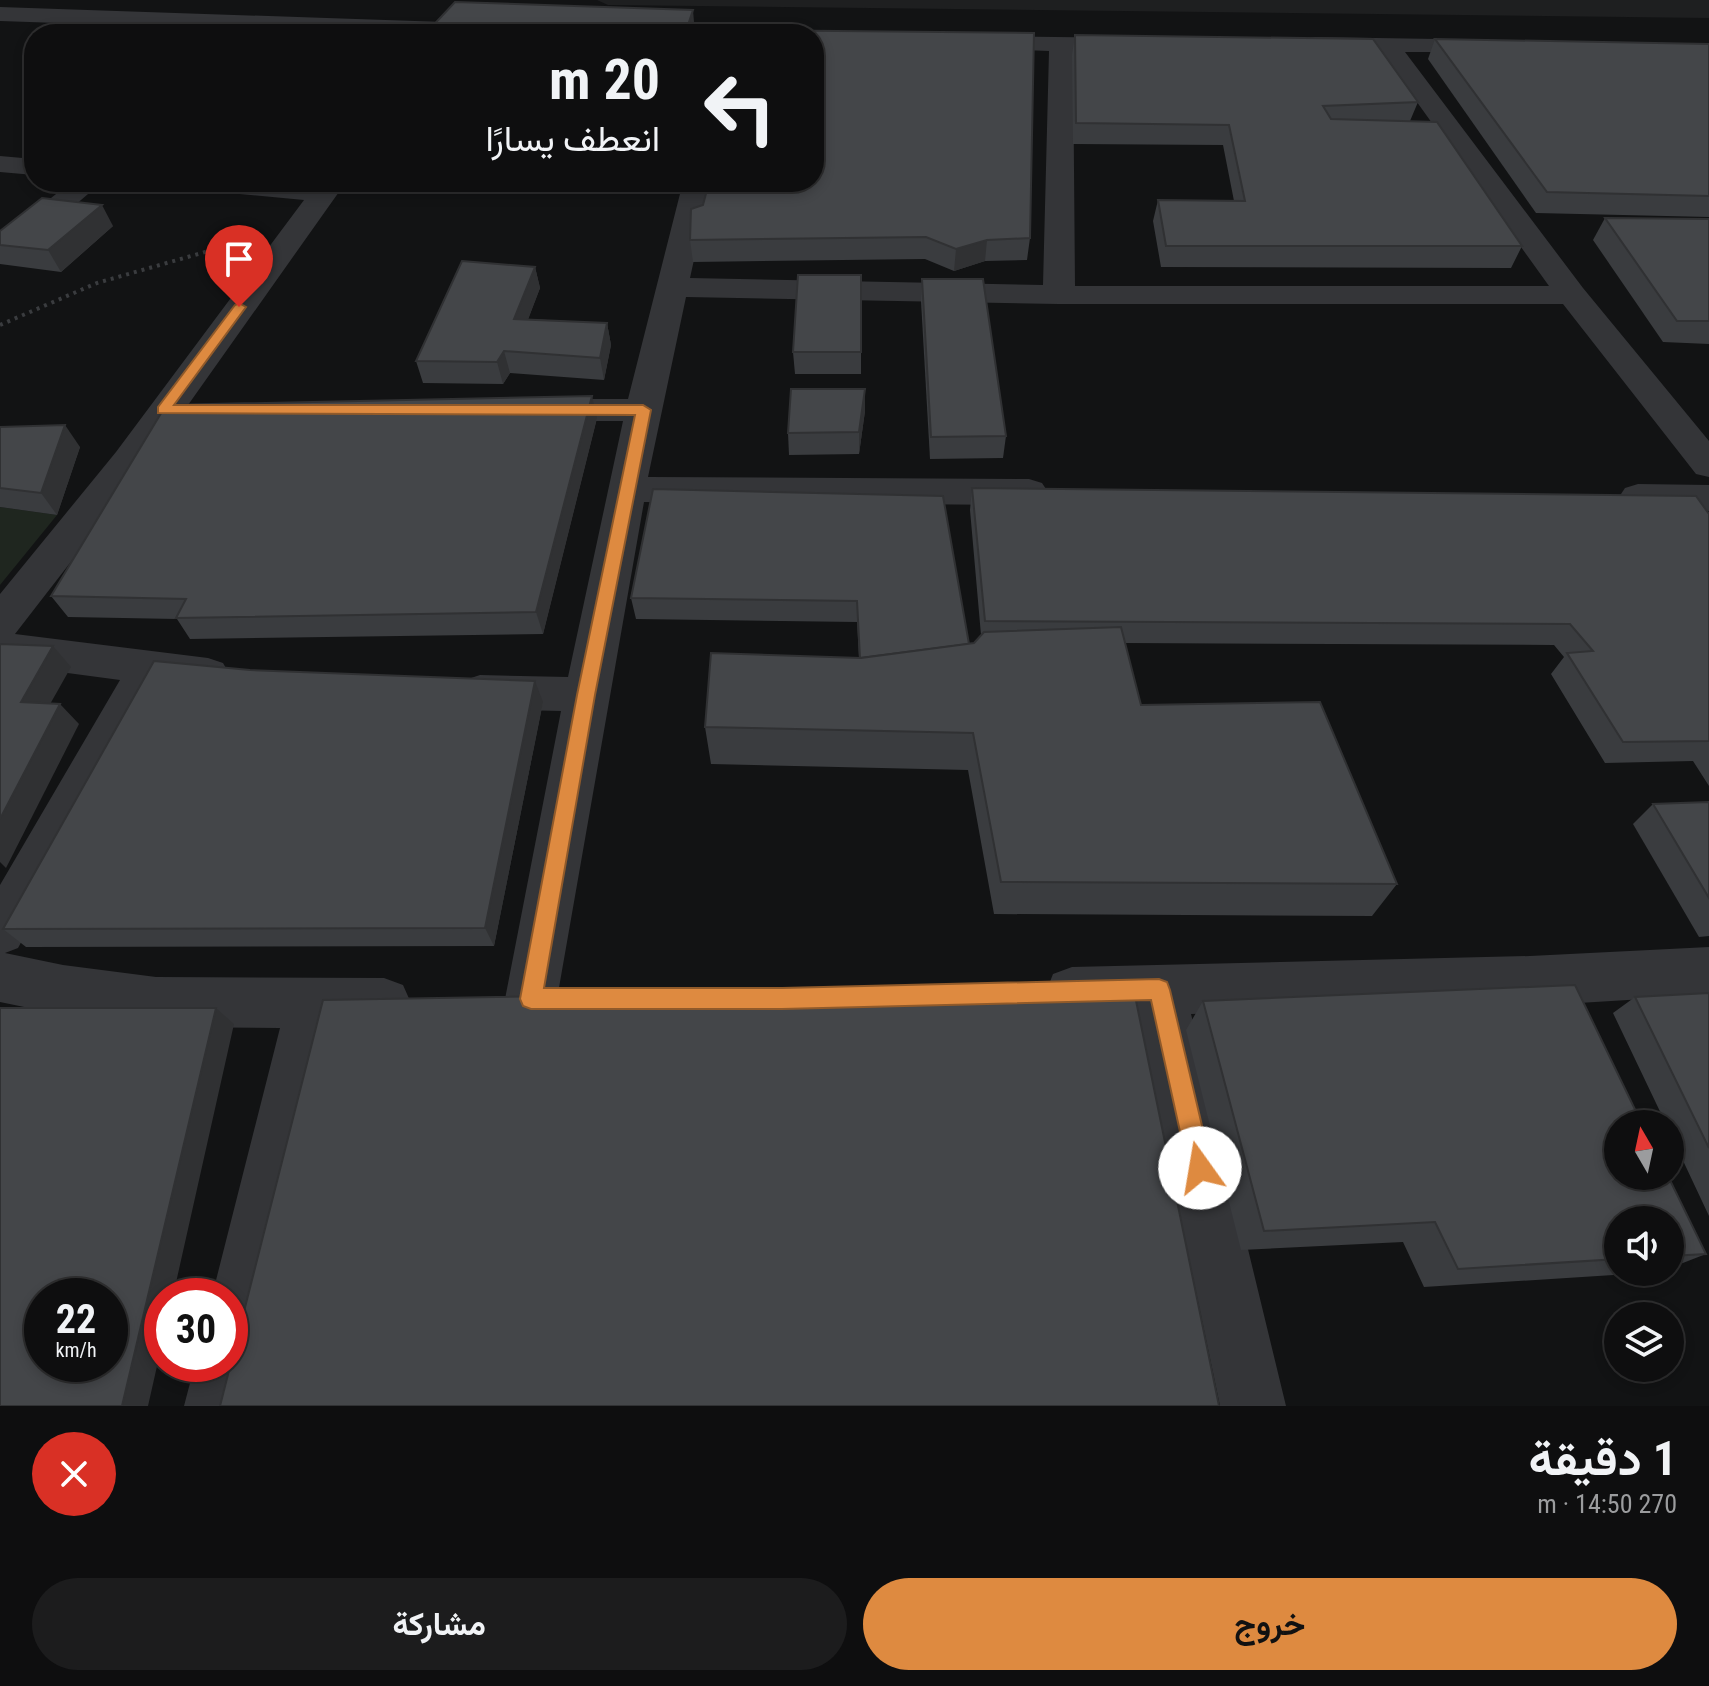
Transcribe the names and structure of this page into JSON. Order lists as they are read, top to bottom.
{
  "north": "top",
  "page": {
    "turn": ["20 m", "انعطف يسارًا"],
    "speed": "22 km/h",
    "limit": "30",
    "heading": ["1 دقيقة", "270 m · 14:50"],
    "buttons": ["خروج", "مشاركة"]
  }
}
